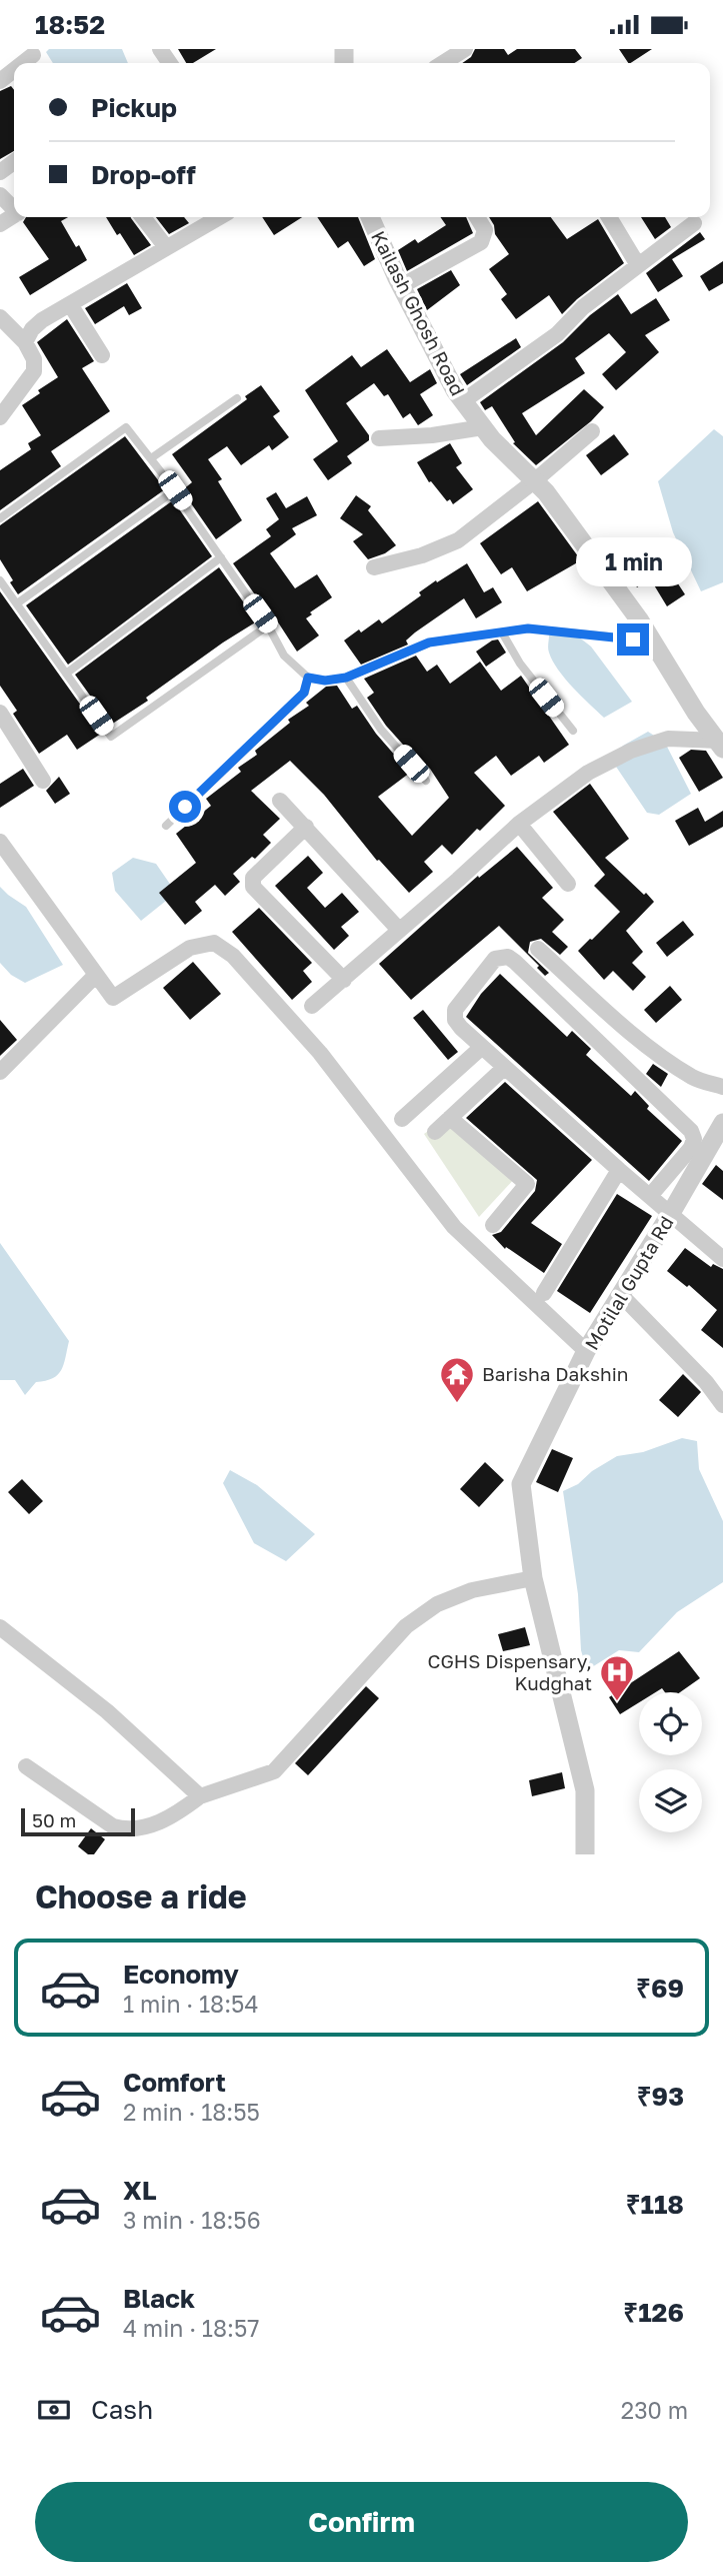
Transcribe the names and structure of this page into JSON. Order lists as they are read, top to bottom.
{
  "streets": {
    "street": ["Kailash Ghosh Road", "Motilal Gupta Rd"]
  },
  "places": {
    "temple": ["Barisha Dakshin"],
    "hospital": ["CGHS Dispensary, Kudghat"]
  },
  "scale_bar": "50 m",
  "page": {
    "status": "18:52",
    "banner": ["Pickup", "Drop-off"],
    "bubble": "1 min",
    "scale": "50 m",
    "heading": "Choose a ride",
    "list": [
      {
        "name": "Economy",
        "note": "1 min · 18:54",
        "value": "₹69"
      },
      {
        "name": "Comfort",
        "note": "2 min · 18:55",
        "value": "₹93"
      },
      {
        "name": "XL",
        "note": "3 min · 18:56",
        "value": "₹118"
      },
      {
        "name": "Black",
        "note": "4 min · 18:57",
        "value": "₹126"
      }
    ],
    "pay": ["Cash", "230 m"],
    "buttons": "Confirm"
  }
}
